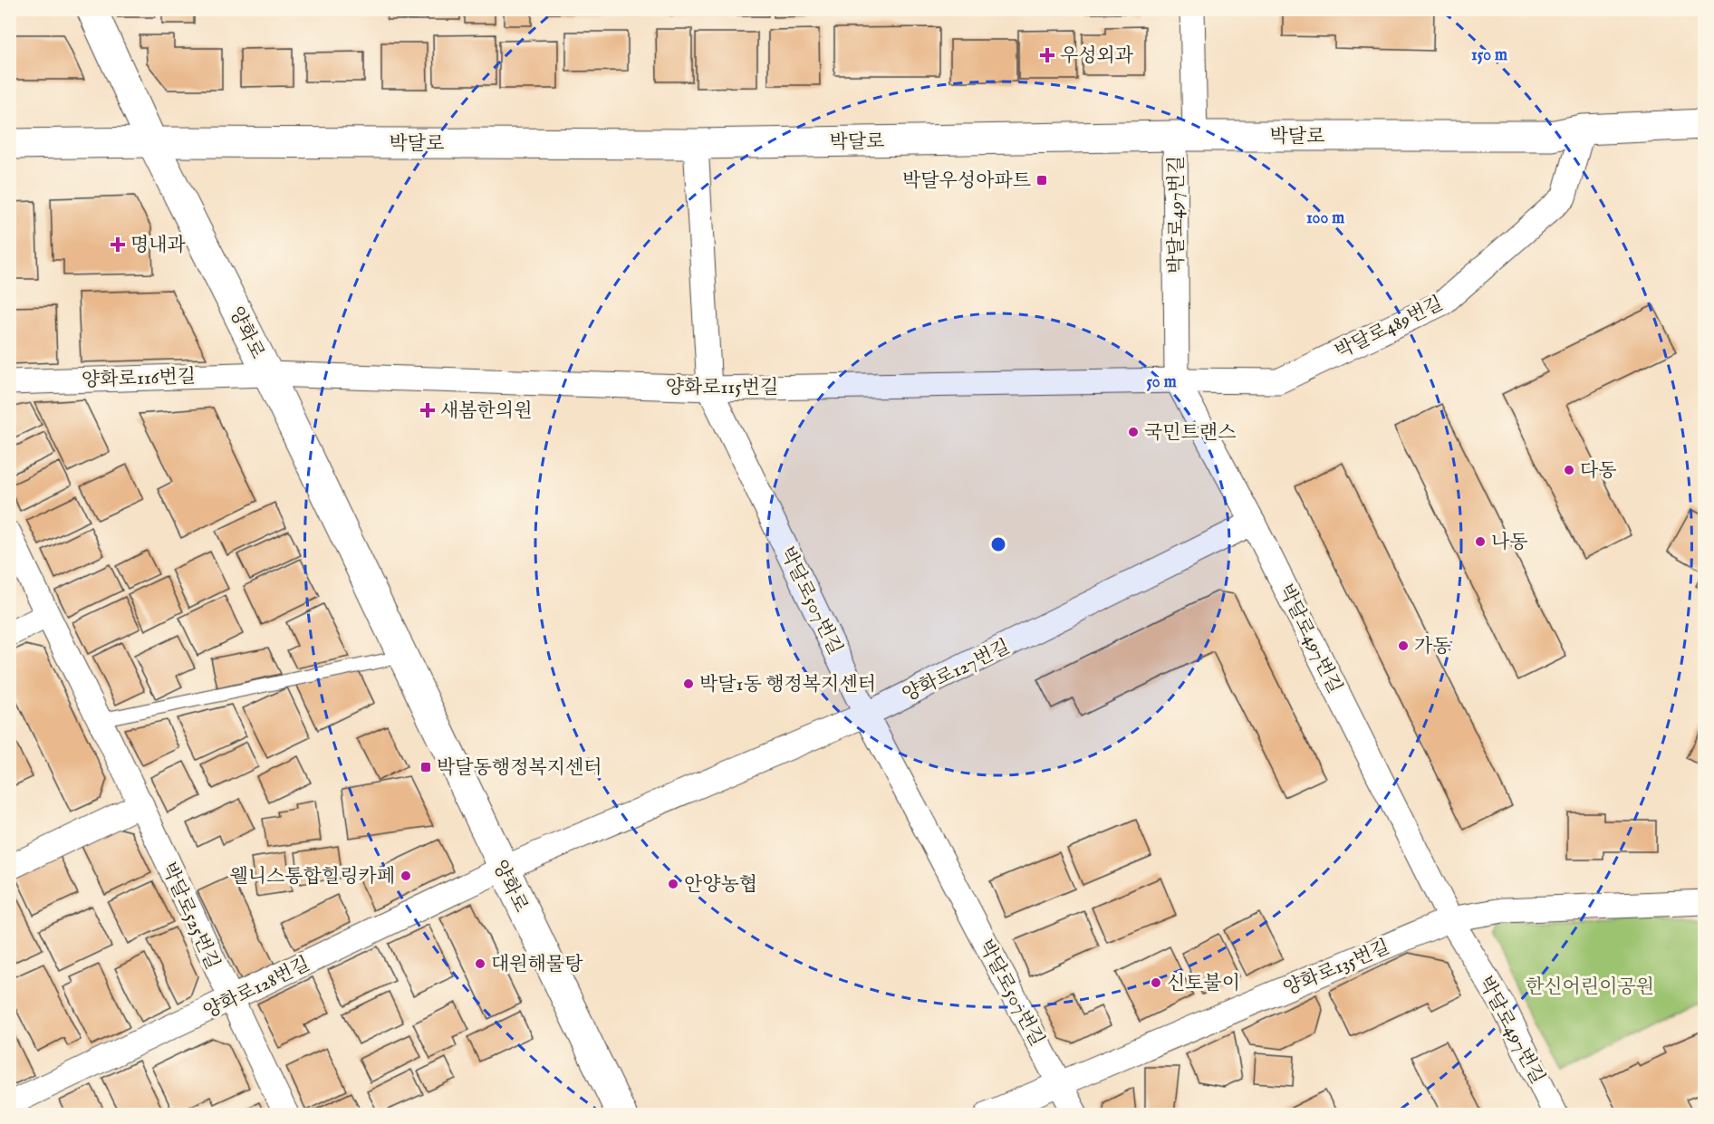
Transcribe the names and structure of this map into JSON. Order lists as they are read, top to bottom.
{
  "streets": {
    "street": [
      "박달로",
      "박달로497번길",
      "박달로489번길",
      "양화로",
      "양화로116번길",
      "양화로115번길",
      "박달로507번길",
      "양화로127번길",
      "박달로525번길",
      "양화로135번길",
      "양화로128번길"
    ]
  },
  "crossings": [
    ["박달로", "박달로497번길"],
    ["박달로", "박달로489번길"],
    ["박달로", "양화로"],
    ["박달로", "박달로507번길"],
    ["박달로497번길", "박달로489번길"],
    ["박달로497번길", "양화로115번길"],
    ["박달로497번길", "양화로127번길"],
    ["박달로497번길", "양화로135번길"],
    ["박달로489번길", "양화로115번길"],
    ["양화로", "양화로116번길"],
    ["양화로", "양화로115번길"],
    ["양화로", "양화로127번길"],
    ["양화로", "양화로128번길"],
    ["양화로116번길", "양화로115번길"],
    ["양화로115번길", "박달로507번길"],
    ["박달로507번길", "양화로127번길"],
    ["박달로507번길", "양화로135번길"],
    ["양화로127번길", "양화로128번길"],
    ["박달로525번길", "양화로128번길"]
  ],
  "parks": ["한신어린이공원"],
  "places": {
    "health": ["우성외과", "명내과", "새봄한의원"],
    "transit": ["박달우성아파트", "박달동행정복지센터"],
    "other": [
      "국민트랜스",
      "다동",
      "나동",
      "가동",
      "박달1동 행정복지센터",
      "웰니스통합힐링카페",
      "안양농협",
      "대원해물탕",
      "신토불이"
    ]
  },
  "rings": ["150 m", "100 m", "50 m"]
}
